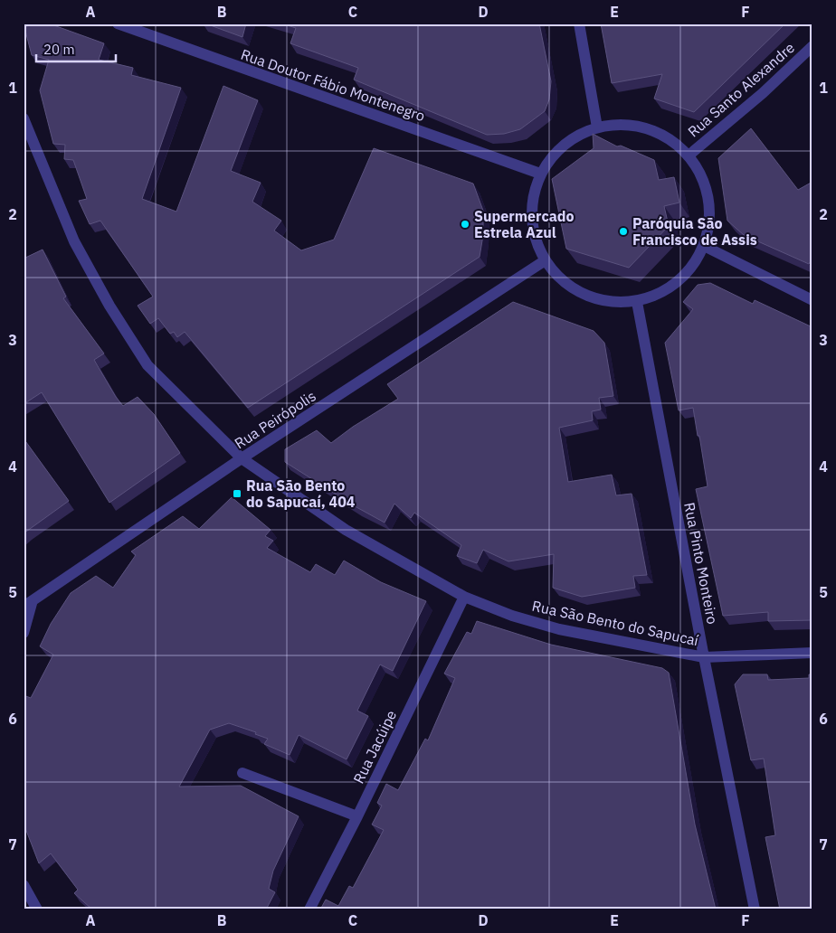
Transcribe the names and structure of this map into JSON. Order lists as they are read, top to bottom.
{
  "streets": {
    "street": [
      "Rua Doutor Fábio Montenegro",
      "Rua Santo Alexandre",
      "Rua Peirópolis",
      "Rua Pinto Monteiro",
      "Rua São Bento do Sapucaí",
      "Rua Jacúipe"
    ]
  },
  "crossings": [
    ["Rua Peirópolis", "Rua São Bento do Sapucaí"],
    ["Rua Pinto Monteiro", "Rua São Bento do Sapucaí"],
    ["Rua São Bento do Sapucaí", "Rua Jacúipe"]
  ],
  "places": {
    "other": ["Supermercado Estrela Azul", "Paróquia São Francisco de Assis"],
    "transit": ["Rua São Bento do Sapucaí, 404"]
  },
  "scale_bar": "20 m",
  "grid": {
    "columns": [
      "A",
      "B",
      "C",
      "D",
      "E",
      "F"
    ],
    "rows": [
      "1",
      "2",
      "3",
      "4",
      "5",
      "6",
      "7"
    ]
  }
}
